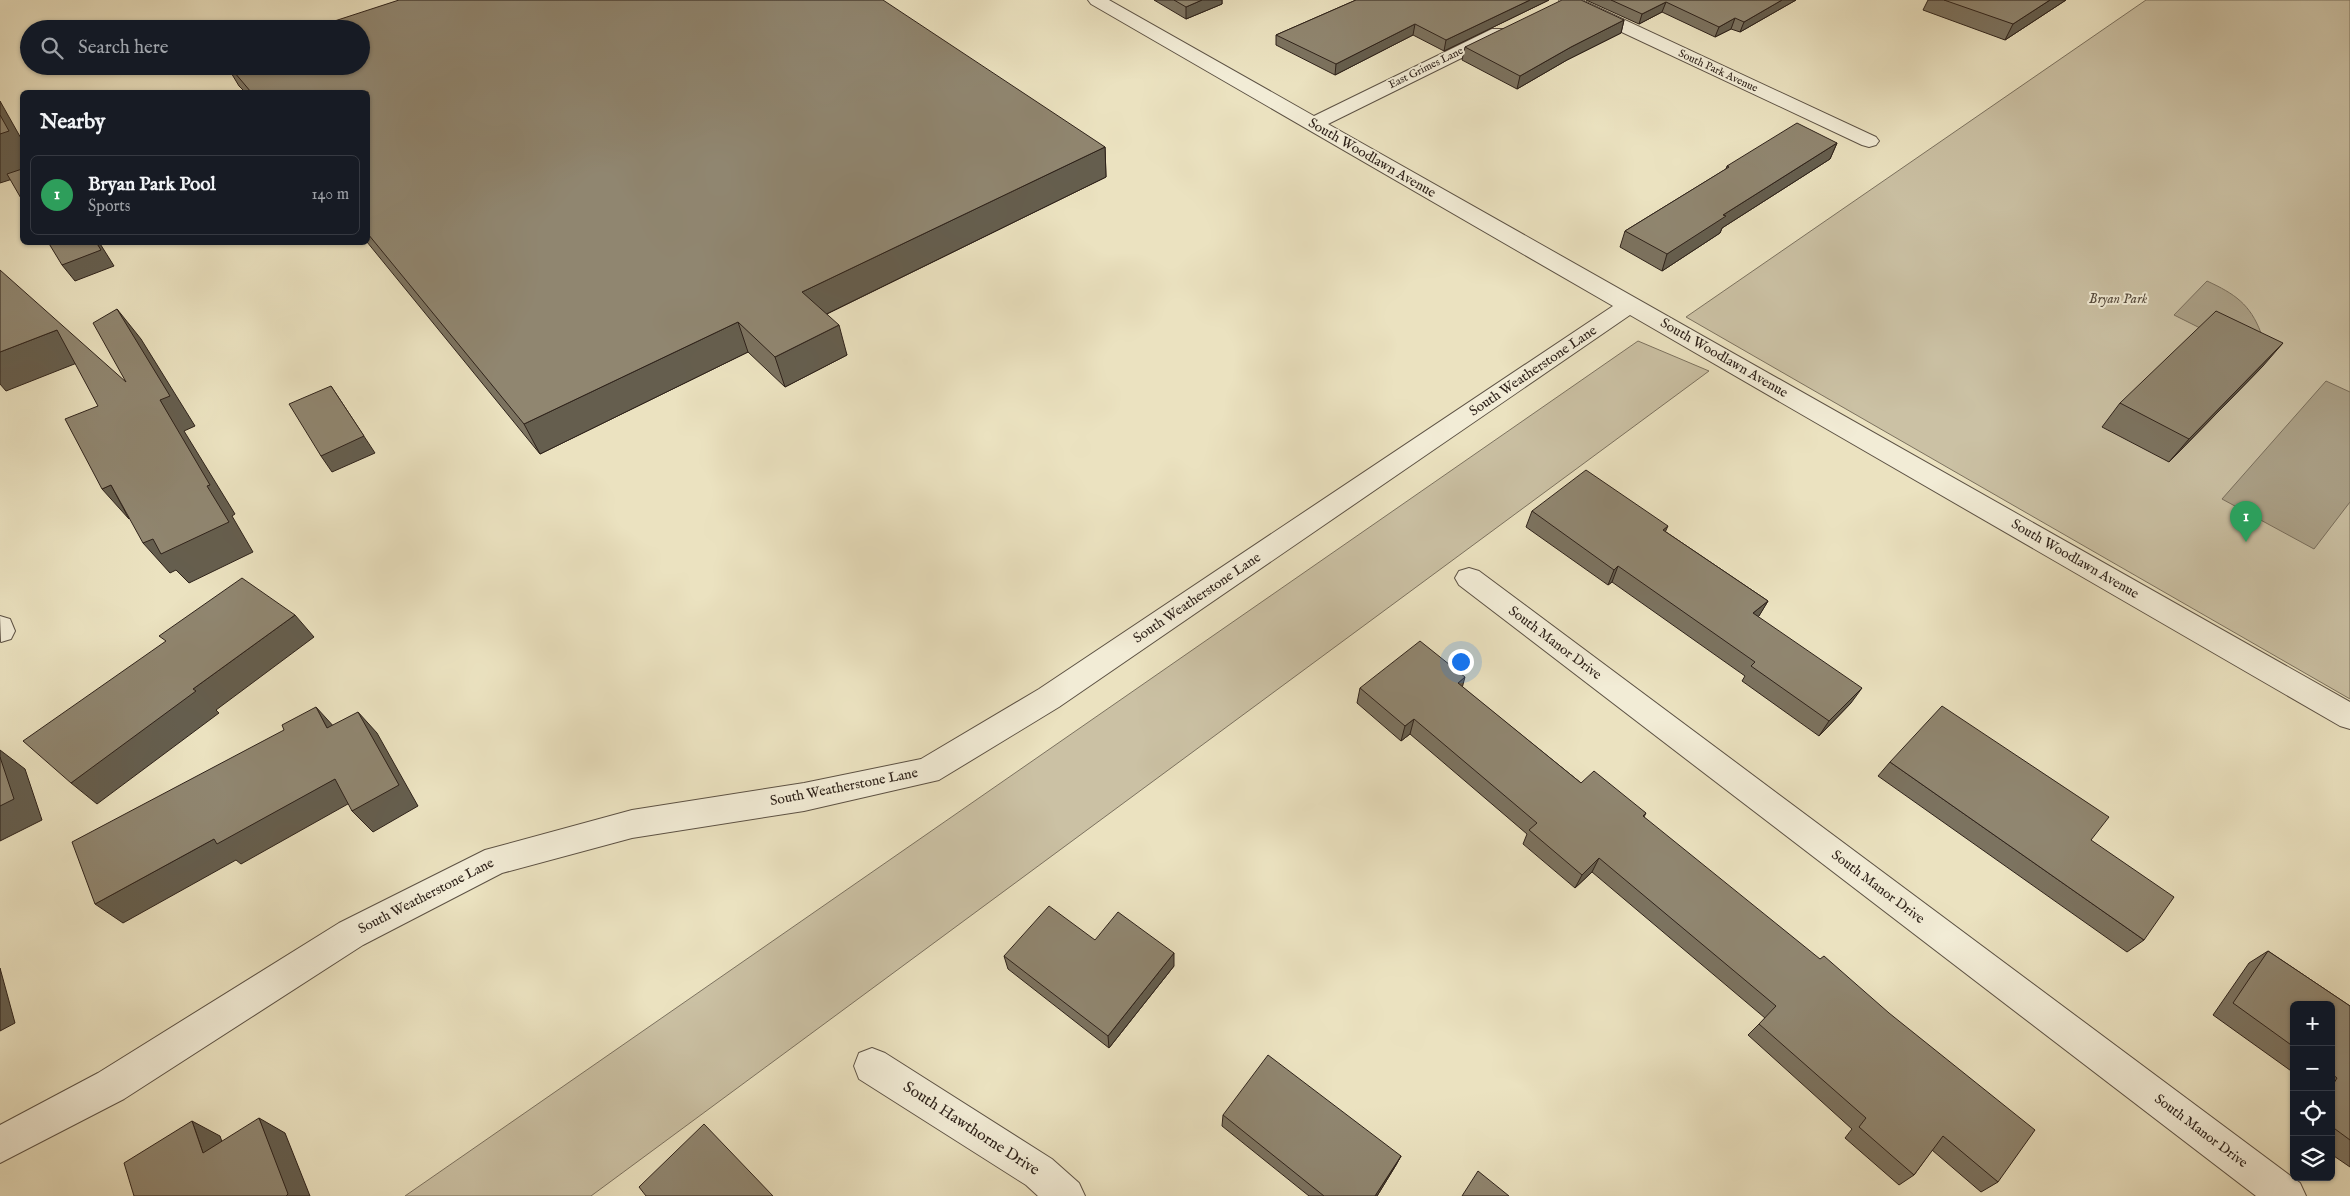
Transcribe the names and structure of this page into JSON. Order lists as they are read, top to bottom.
{
  "streets": {
    "street": [
      "East Grimes Lane",
      "South Park Avenue",
      "South Woodlawn Avenue",
      "South Weatherstone Lane",
      "South Manor Drive",
      "South Hawthorne Drive"
    ]
  },
  "crossings": [
    ["East Grimes Lane", "South Woodlawn Avenue"],
    ["South Woodlawn Avenue", "South Weatherstone Lane"]
  ],
  "parks": ["Bryan Park"],
  "page": {
    "search": "Search here",
    "heading": "Nearby",
    "list": [
      {
        "mark": "1",
        "name": "Bryan Park Pool",
        "note": "Sports",
        "value": "140 m"
      }
    ],
    "pins": "1",
    "map_buttons": ["+", "−"]
  }
}
